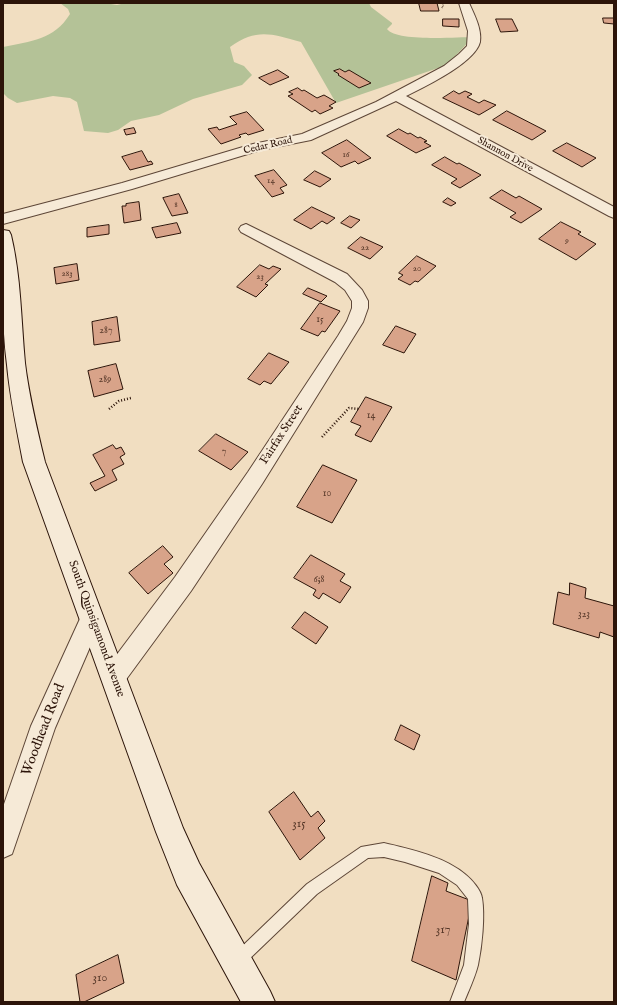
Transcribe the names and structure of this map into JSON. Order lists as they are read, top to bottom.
{
  "streets": {
    "main road": ["South Quinsigamond Avenue"],
    "street": [
      "Cedar Road",
      "Shannon Drive",
      "Fairfax Street",
      "Woodhead Road"
    ]
  },
  "crossings": [
    ["Cedar Road", "Shannon Drive"],
    ["Fairfax Street", "South Quinsigamond Avenue"],
    ["South Quinsigamond Avenue", "Woodhead Road"]
  ],
  "house_numbers": [
    "16",
    "14",
    "8",
    "9",
    "22",
    "20",
    "283",
    "23",
    "15",
    "287",
    "289",
    "14",
    "7",
    "10",
    "6;8",
    "323",
    "315",
    "317",
    "310"
  ]
}
